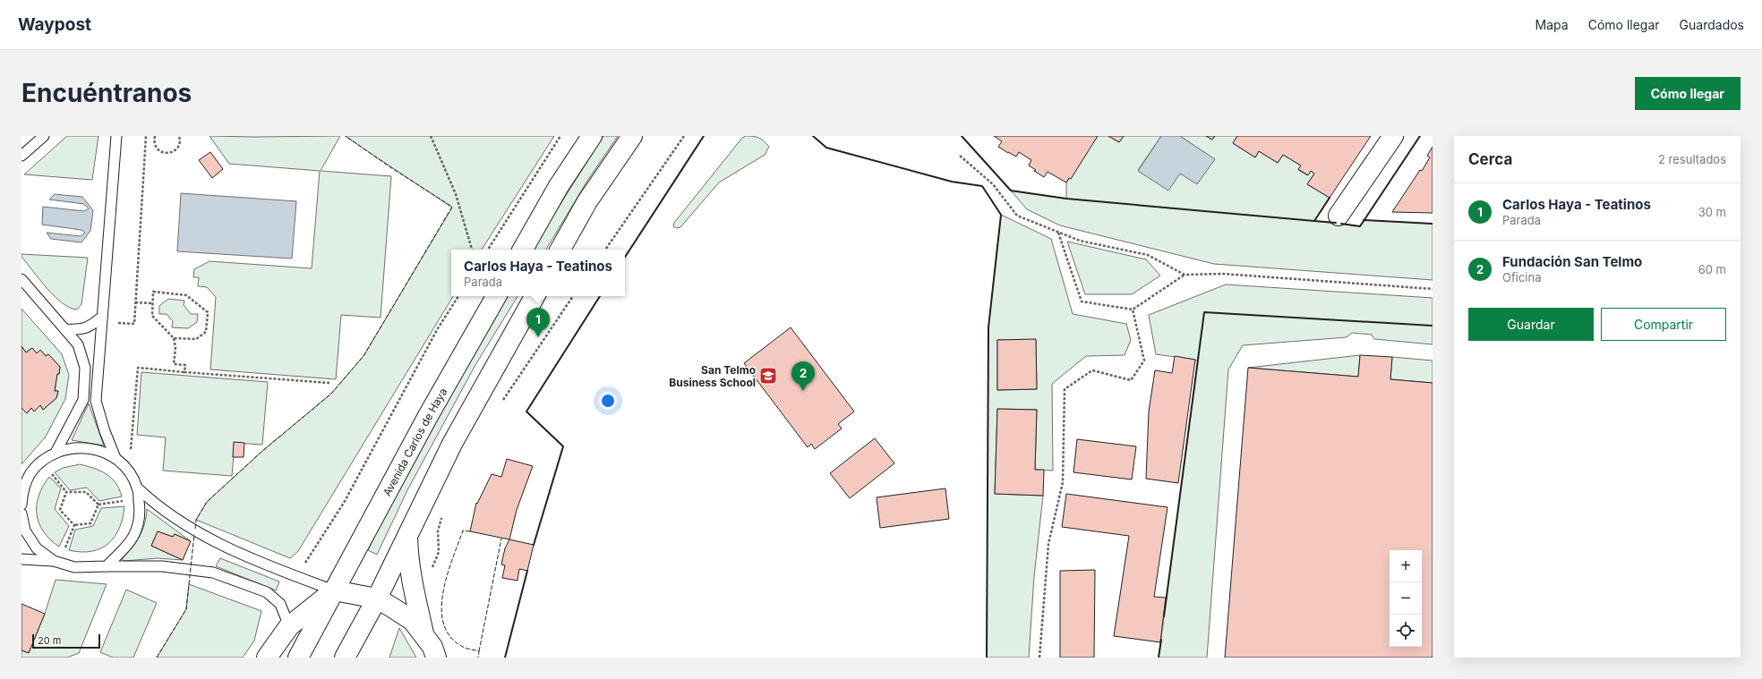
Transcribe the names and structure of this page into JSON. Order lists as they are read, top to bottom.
{
  "streets": {
    "main road": ["Avenida Carlos de Haya"]
  },
  "places": {
    "school or university": ["San Telmo Business School"]
  },
  "scale_bar": "20 m",
  "page": {
    "header": "Waypost",
    "nav": ["Mapa", "Cómo llegar", "Guardados"],
    "buttons": [
      "Cómo llegar",
      ["Guardar", "Compartir"]
    ],
    "title": "Encuéntranos",
    "heading": ["Cerca", "2 resultados"],
    "list": [
      {
        "mark": "1",
        "name": "Carlos Haya - Teatinos",
        "note": "Parada",
        "value": "30 m"
      },
      {
        "mark": "2",
        "name": "Fundación San Telmo",
        "note": "Oficina",
        "value": "60 m"
      }
    ],
    "popup": ["Carlos Haya - Teatinos", "Parada"],
    "pins": ["1", "2"],
    "map_buttons": ["+", "−"],
    "scale": "20 m"
  }
}
